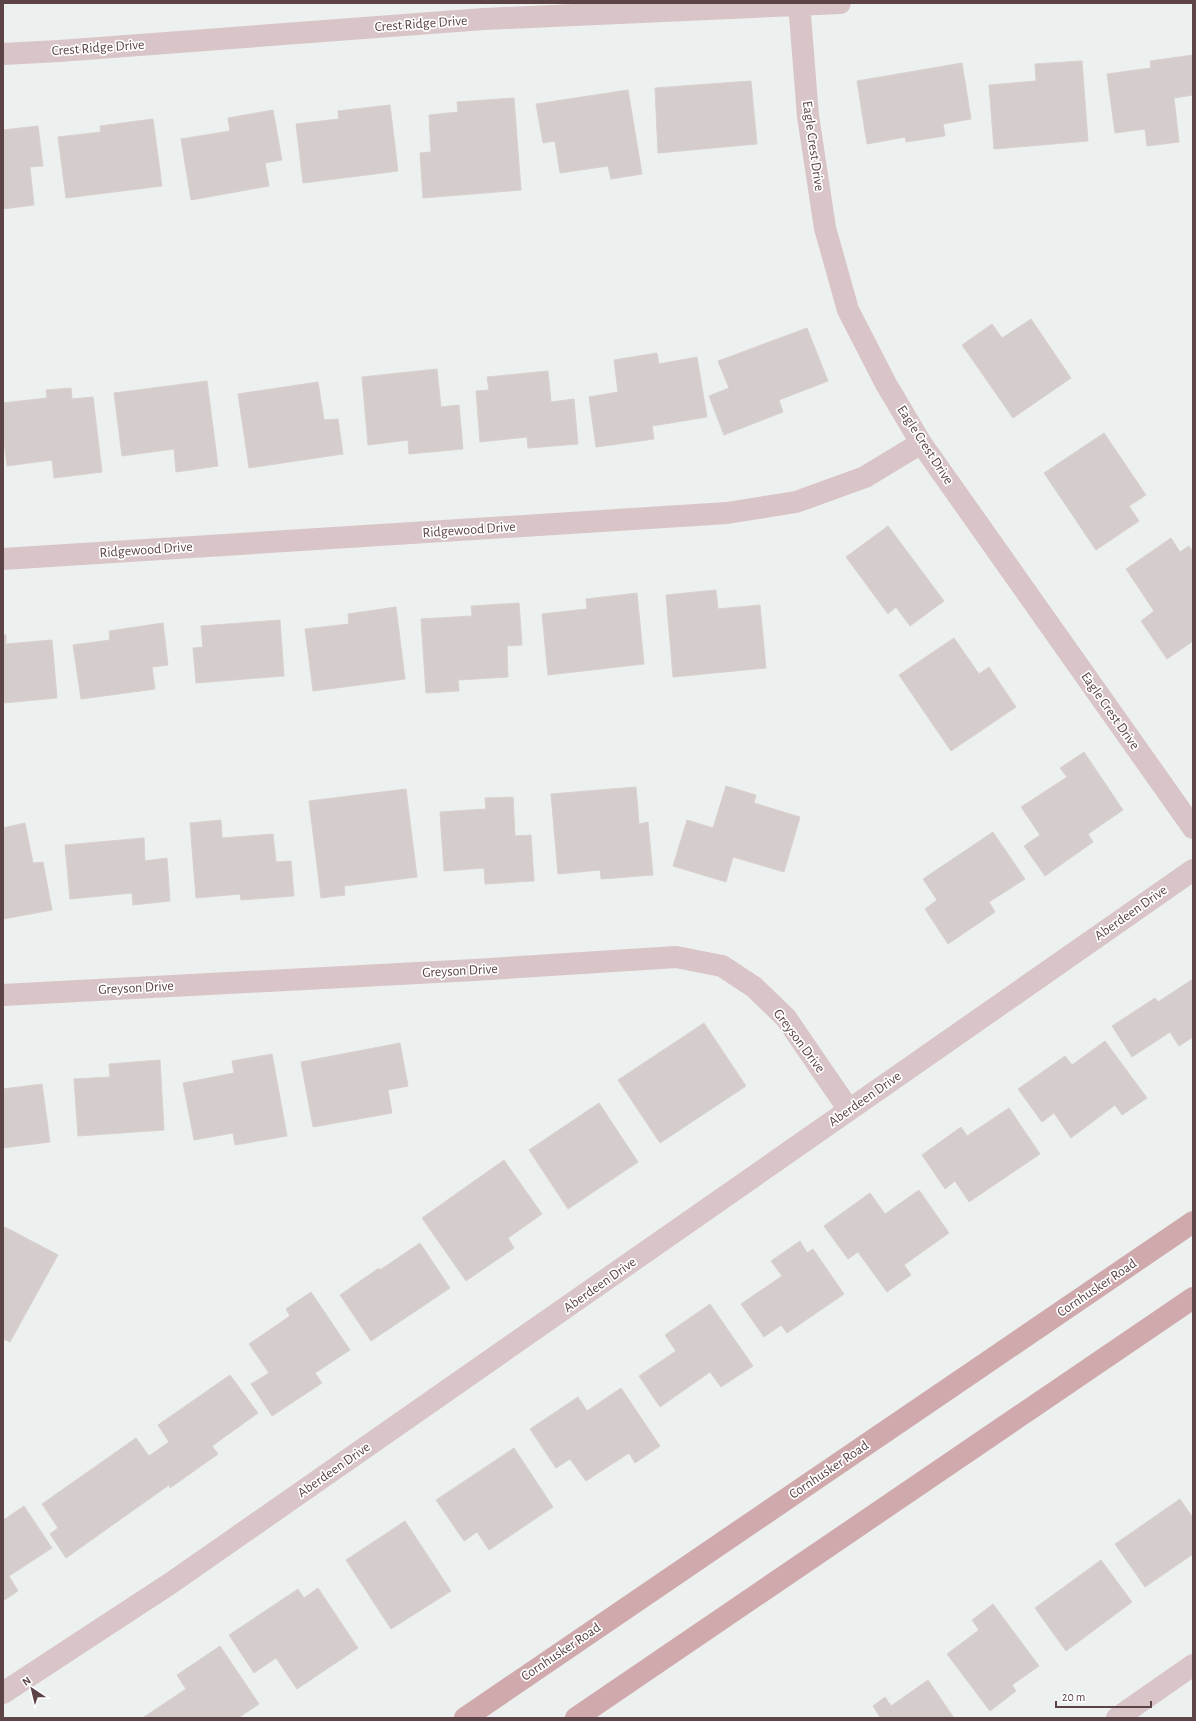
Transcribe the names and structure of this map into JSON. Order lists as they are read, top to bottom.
{
  "streets": {
    "main road": ["Cornhusker Road"],
    "street": [
      "Crest Ridge Drive",
      "Eagle Crest Drive",
      "Ridgewood Drive",
      "Aberdeen Drive",
      "Greyson Drive"
    ]
  },
  "crossings": [
    ["Crest Ridge Drive", "Eagle Crest Drive"],
    ["Eagle Crest Drive", "Ridgewood Drive"],
    ["Aberdeen Drive", "Greyson Drive"]
  ],
  "scale_bar": "20 m",
  "north": "top left"
}
